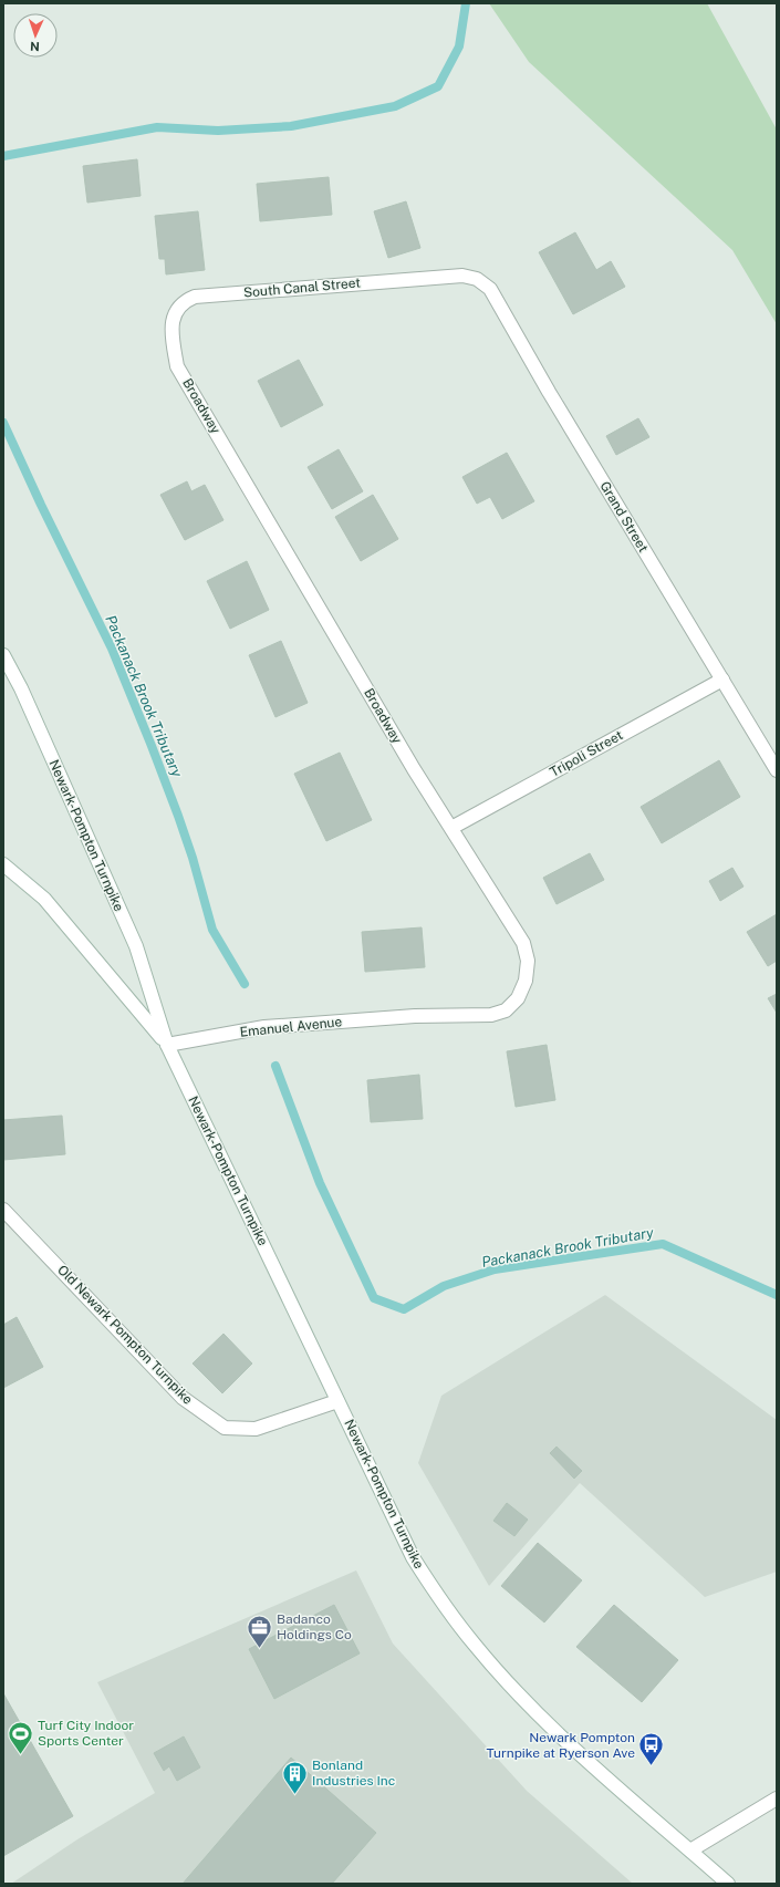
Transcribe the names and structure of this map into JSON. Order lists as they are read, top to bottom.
{
  "streets": {
    "street": [
      "South Canal Street",
      "Broadway",
      "Grand Street",
      "Tripoli Street",
      "Newark-Pompton Turnpike",
      "Emanuel Avenue",
      "Old Newark Pompton Turnpike"
    ]
  },
  "crossings": [
    ["South Canal Street", "Broadway"],
    ["South Canal Street", "Grand Street"],
    ["Broadway", "Tripoli Street"],
    ["Broadway", "Emanuel Avenue"],
    ["Grand Street", "Tripoli Street"],
    ["Newark-Pompton Turnpike", "Emanuel Avenue"],
    ["Newark-Pompton Turnpike", "Old Newark Pompton Turnpike"]
  ],
  "water": ["Packanack Brook Tributary"],
  "places": {
    "office": ["Badanco Holdings Co"],
    "sports": ["Turf City Indoor Sports Center"],
    "bus stop": ["Newark Pompton Turnpike at Ryerson Ave"],
    "building": ["Bonland Industries Inc"]
  },
  "north": "bottom"
}
